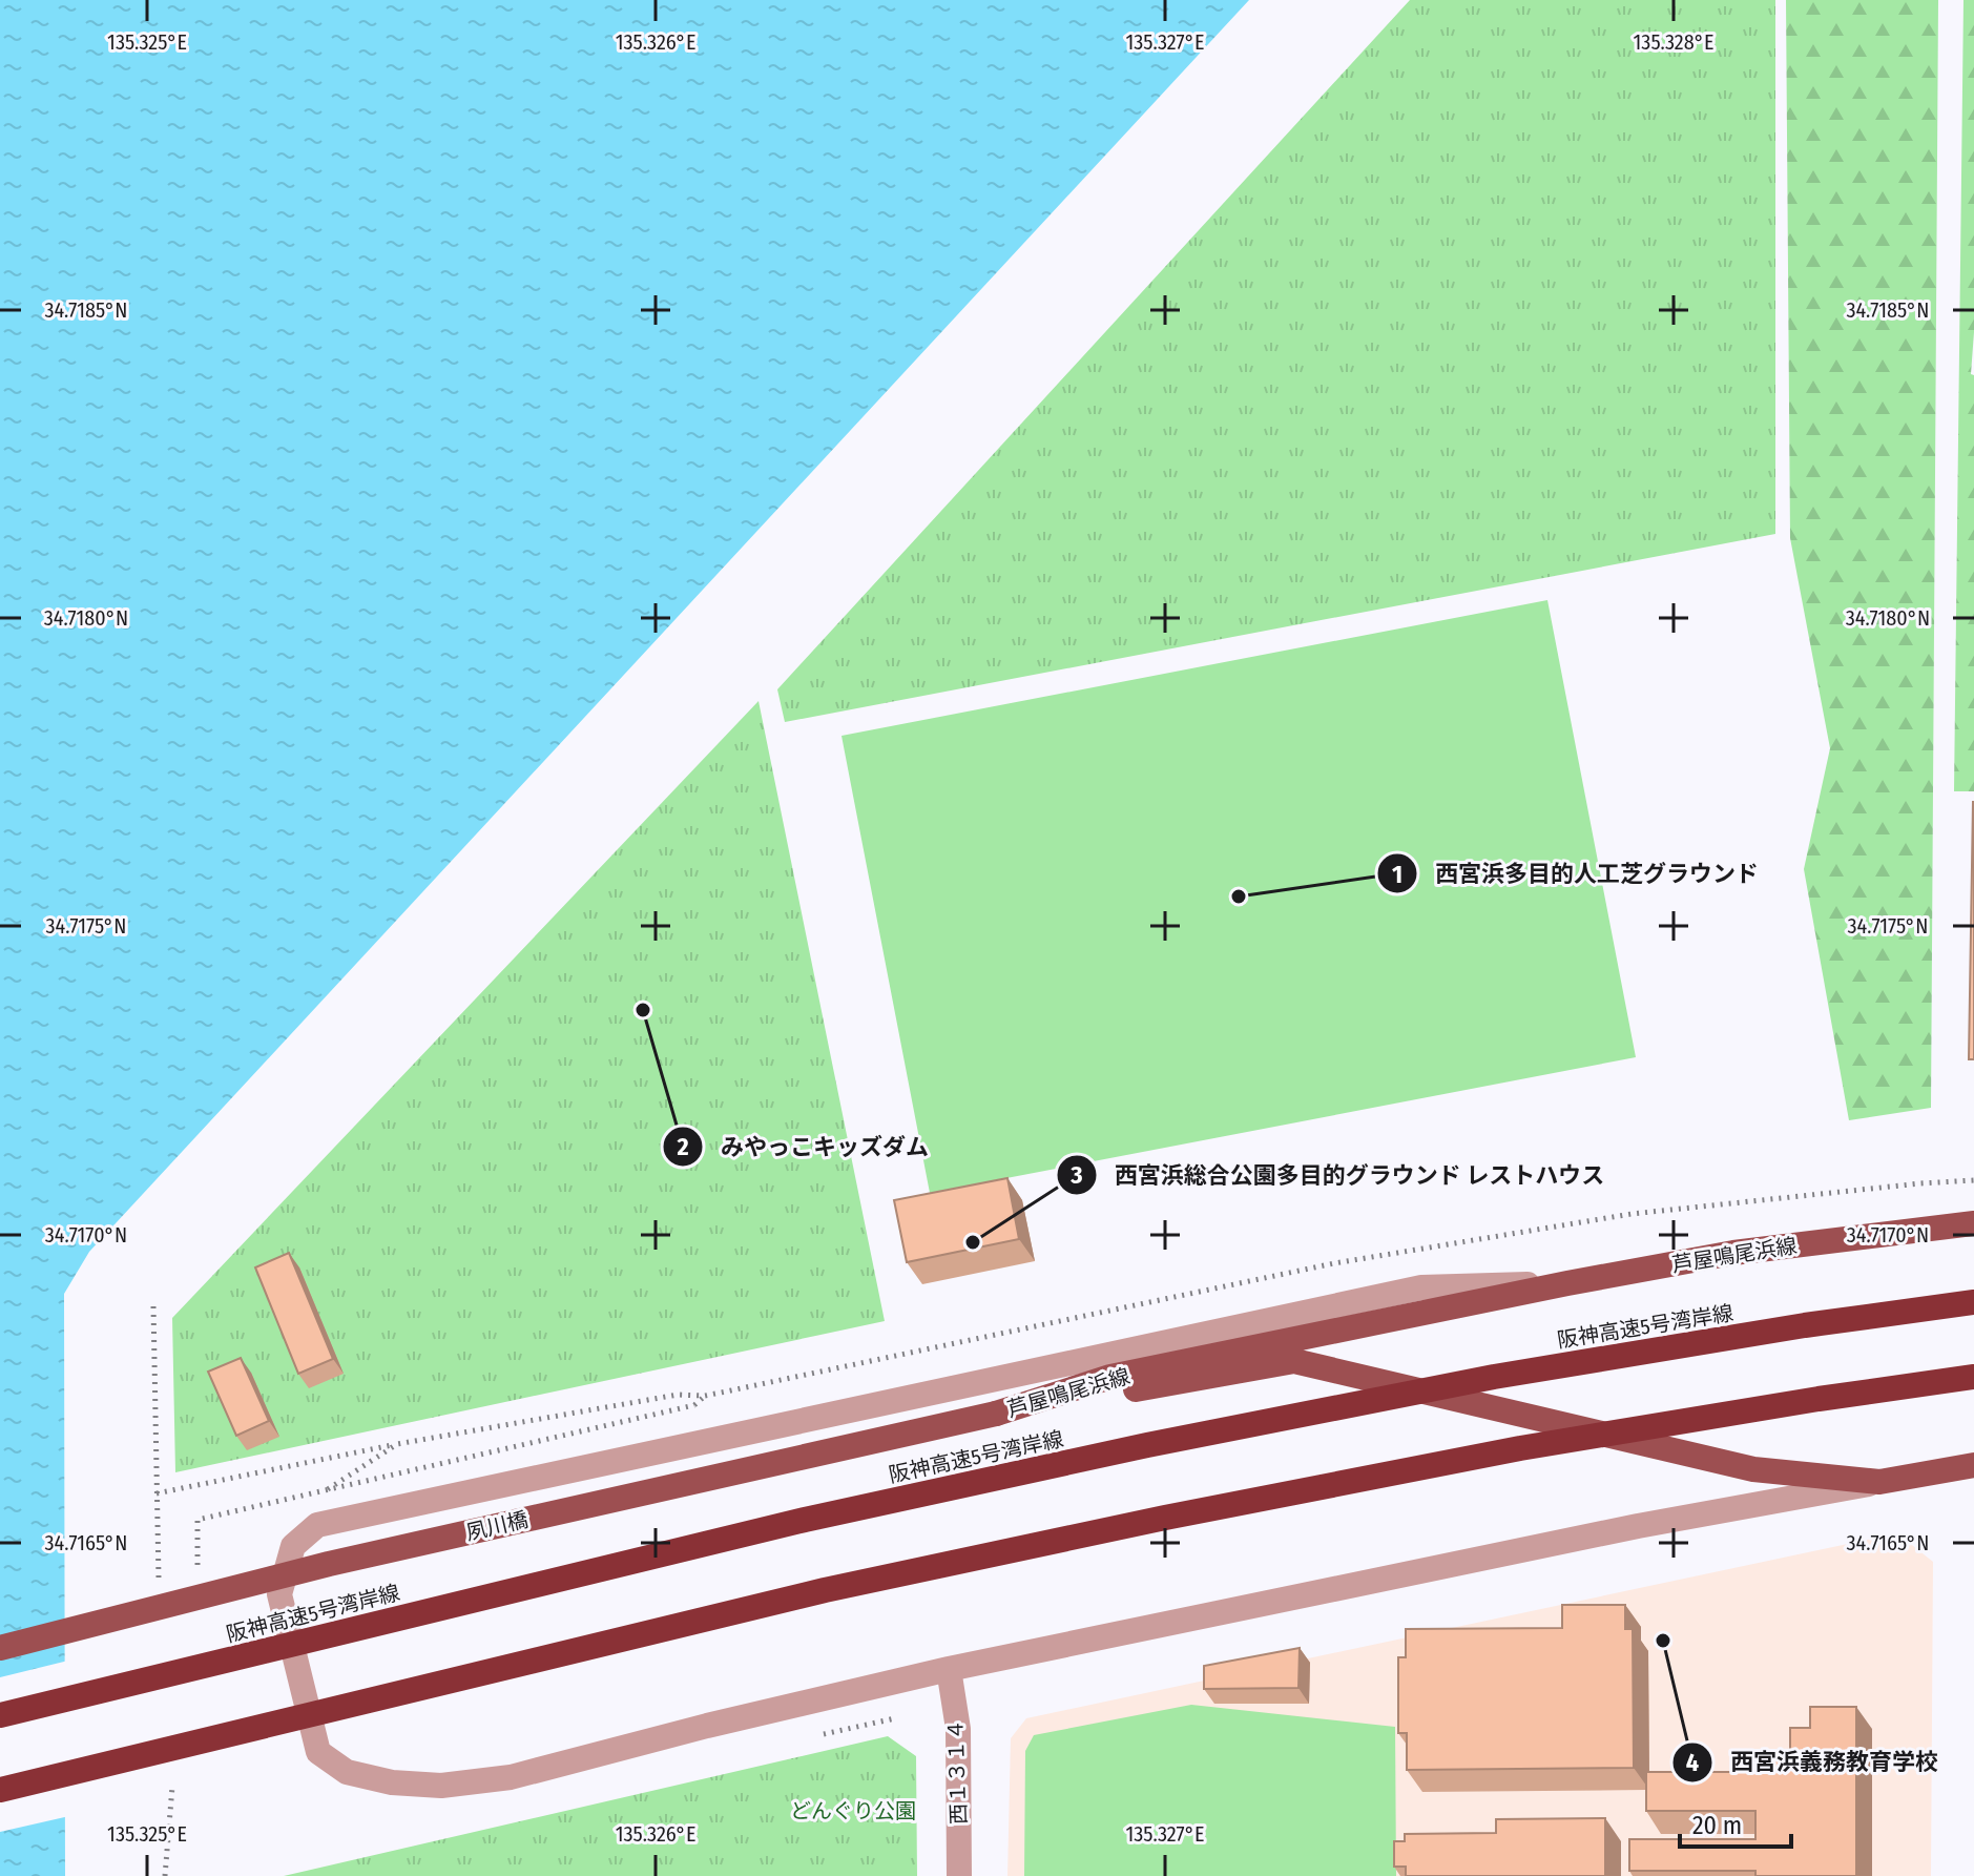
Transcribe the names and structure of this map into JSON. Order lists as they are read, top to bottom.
{
  "streets": {
    "highway": ["阪神高速5号湾岸線"],
    "main road": ["芦屋鳴尾浜線", "夙川橋"],
    "street": ["西１３１４"]
  },
  "crossings": [
    ["芦屋鳴尾浜線", "夙川橋"]
  ],
  "parks": ["どんぐり公園"],
  "places": [
    "西宮浜多目的人工芝グラウンド",
    "みやっこキッズダム",
    "西宮浜総合公園多目的グラウンド レストハウス",
    "西宮浜義務教育学校"
  ],
  "scale_bar": "20 m",
  "coordinates": [
    "135.325°E",
    "135.326°E",
    "135.327°E",
    "135.328°E",
    "34.7185°N",
    "34.7180°N",
    "34.7175°N",
    "34.7170°N",
    "34.7165°N"
  ]
}
